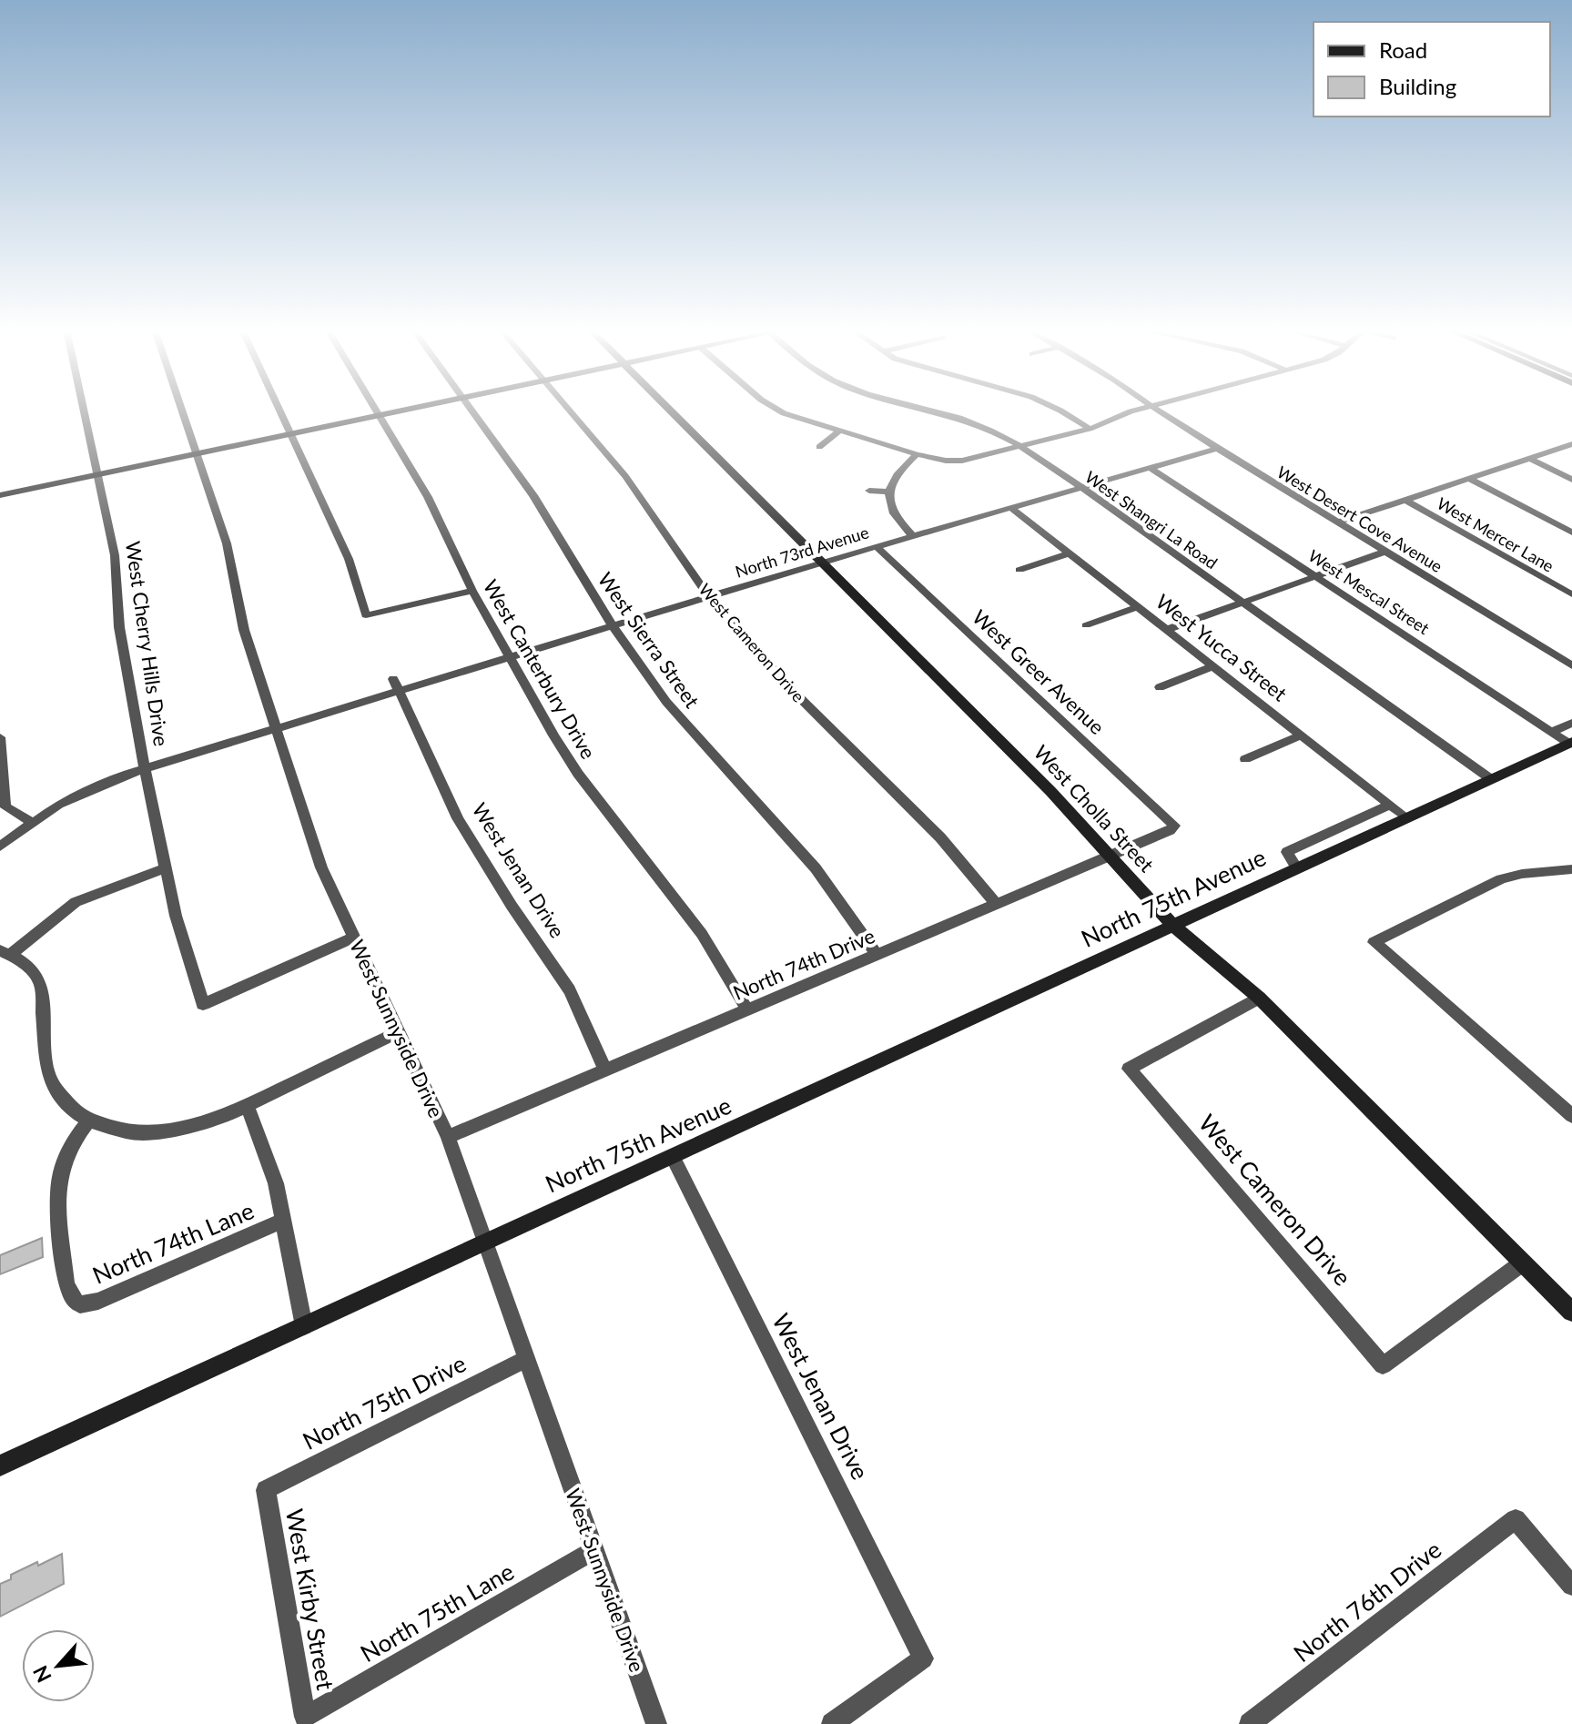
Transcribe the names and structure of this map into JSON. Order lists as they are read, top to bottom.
{
  "streets": {
    "street": [
      "West Desert Cove Avenue",
      "West Shangri La Road",
      "West Mercer Lane",
      "North 73rd Avenue",
      "West Mescal Street",
      "West Sierra Street",
      "West Cameron Drive",
      "West Cherry Hills Drive",
      "West Yucca Street",
      "West Canterbury Drive",
      "West Greer Avenue",
      "West Cholla Street",
      "West Jenan Drive",
      "North 75th Avenue",
      "North 74th Drive",
      "West Sunnyside Drive",
      "North 74th Lane",
      "North 75th Drive",
      "West Kirby Street",
      "North 76th Drive",
      "North 75th Lane"
    ]
  },
  "crossings": [
    ["West Desert Cove Avenue", "North 73rd Avenue"],
    ["West Shangri La Road", "North 73rd Avenue"],
    ["West Shangri La Road", "North 75th Avenue"],
    ["North 73rd Avenue", "West Mescal Street"],
    ["North 73rd Avenue", "West Sierra Street"],
    ["North 73rd Avenue", "West Cameron Drive"],
    ["North 73rd Avenue", "West Cherry Hills Drive"],
    ["North 73rd Avenue", "West Yucca Street"],
    ["North 73rd Avenue", "West Canterbury Drive"],
    ["North 73rd Avenue", "West Greer Avenue"],
    ["North 73rd Avenue", "West Cholla Street"],
    ["North 73rd Avenue", "West Jenan Drive"],
    ["North 73rd Avenue", "West Sunnyside Drive"],
    ["West Mescal Street", "North 75th Avenue"],
    ["West Sierra Street", "North 74th Drive"],
    ["West Cameron Drive", "West Cholla Street"],
    ["West Cameron Drive", "North 74th Drive"],
    ["West Cherry Hills Drive", "West Sunnyside Drive"],
    ["West Yucca Street", "North 75th Avenue"],
    ["West Canterbury Drive", "North 74th Drive"],
    ["West Greer Avenue", "North 74th Drive"],
    ["West Cholla Street", "North 75th Avenue"],
    ["West Cholla Street", "North 74th Drive"],
    ["West Jenan Drive", "North 75th Avenue"],
    ["West Jenan Drive", "North 74th Drive"],
    ["North 75th Avenue", "West Sunnyside Drive"],
    ["North 74th Drive", "West Sunnyside Drive"],
    ["West Sunnyside Drive", "North 75th Drive"],
    ["West Sunnyside Drive", "North 75th Lane"],
    ["North 75th Drive", "West Kirby Street"],
    ["West Kirby Street", "North 75th Lane"]
  ],
  "legend": ["Road", "Building"],
  "north": "bottom left"
}
